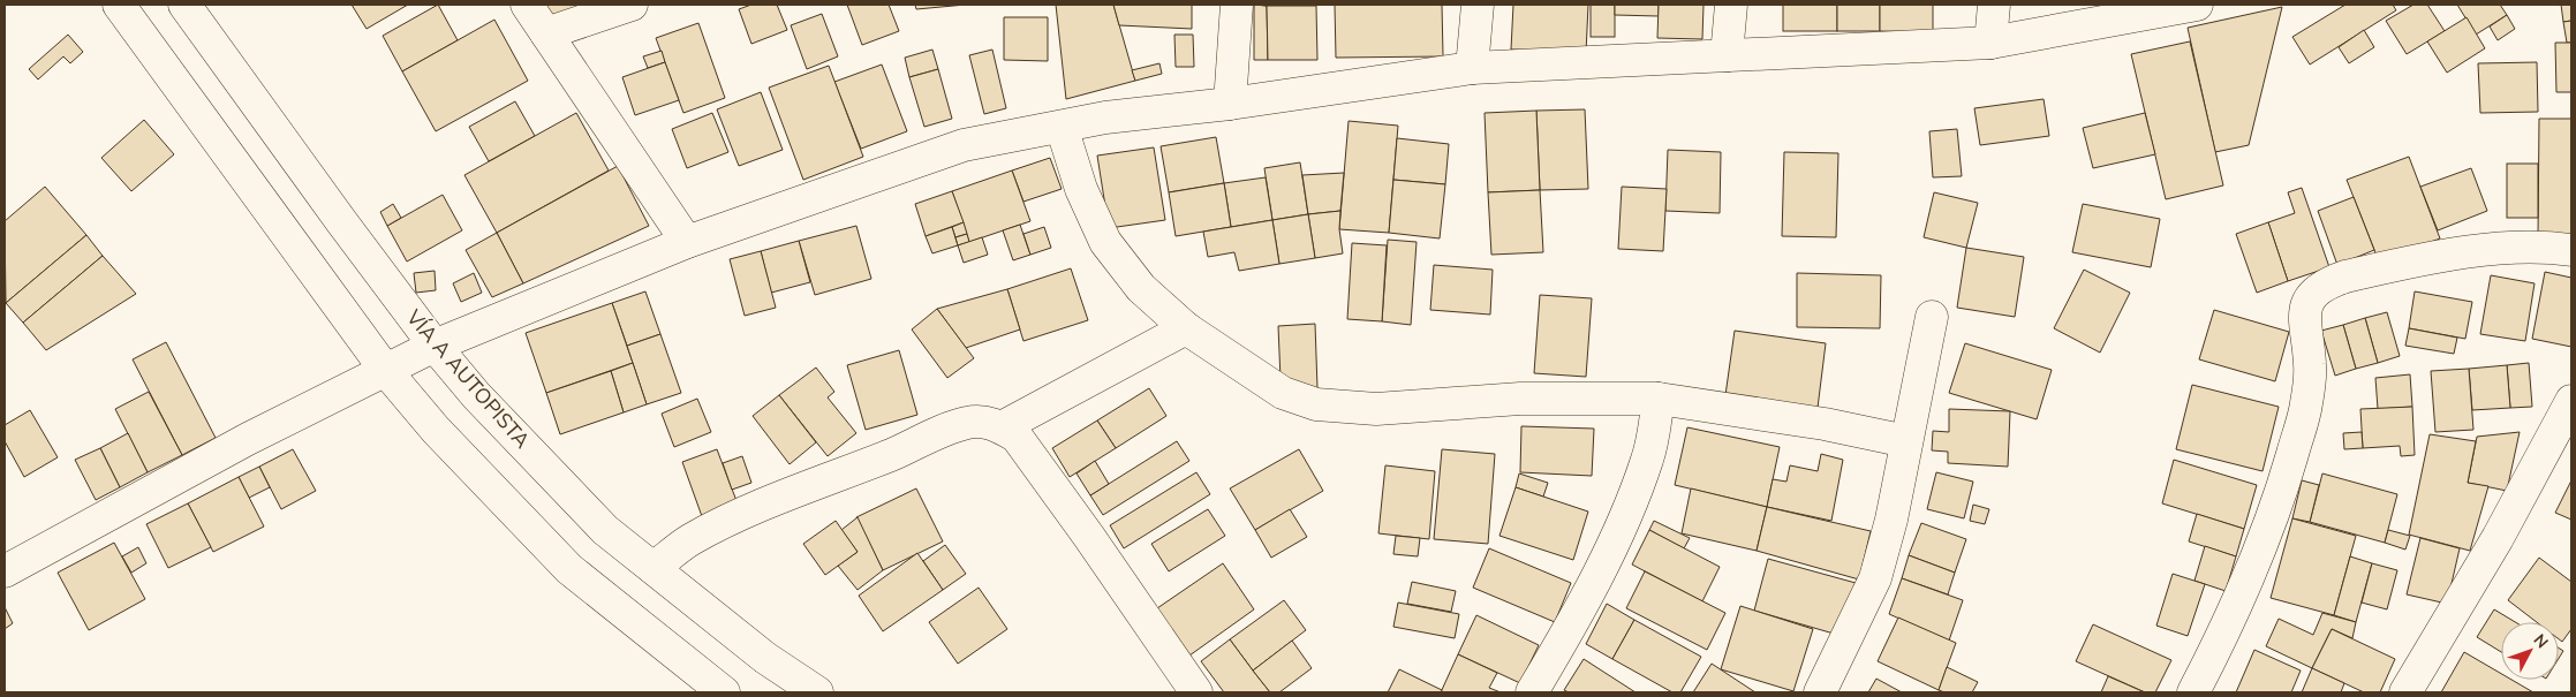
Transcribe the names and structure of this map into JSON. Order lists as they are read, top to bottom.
{
  "streets": {
    "main road": ["VÍA A AUTOPISTA"]
  },
  "north": "top right"
}
